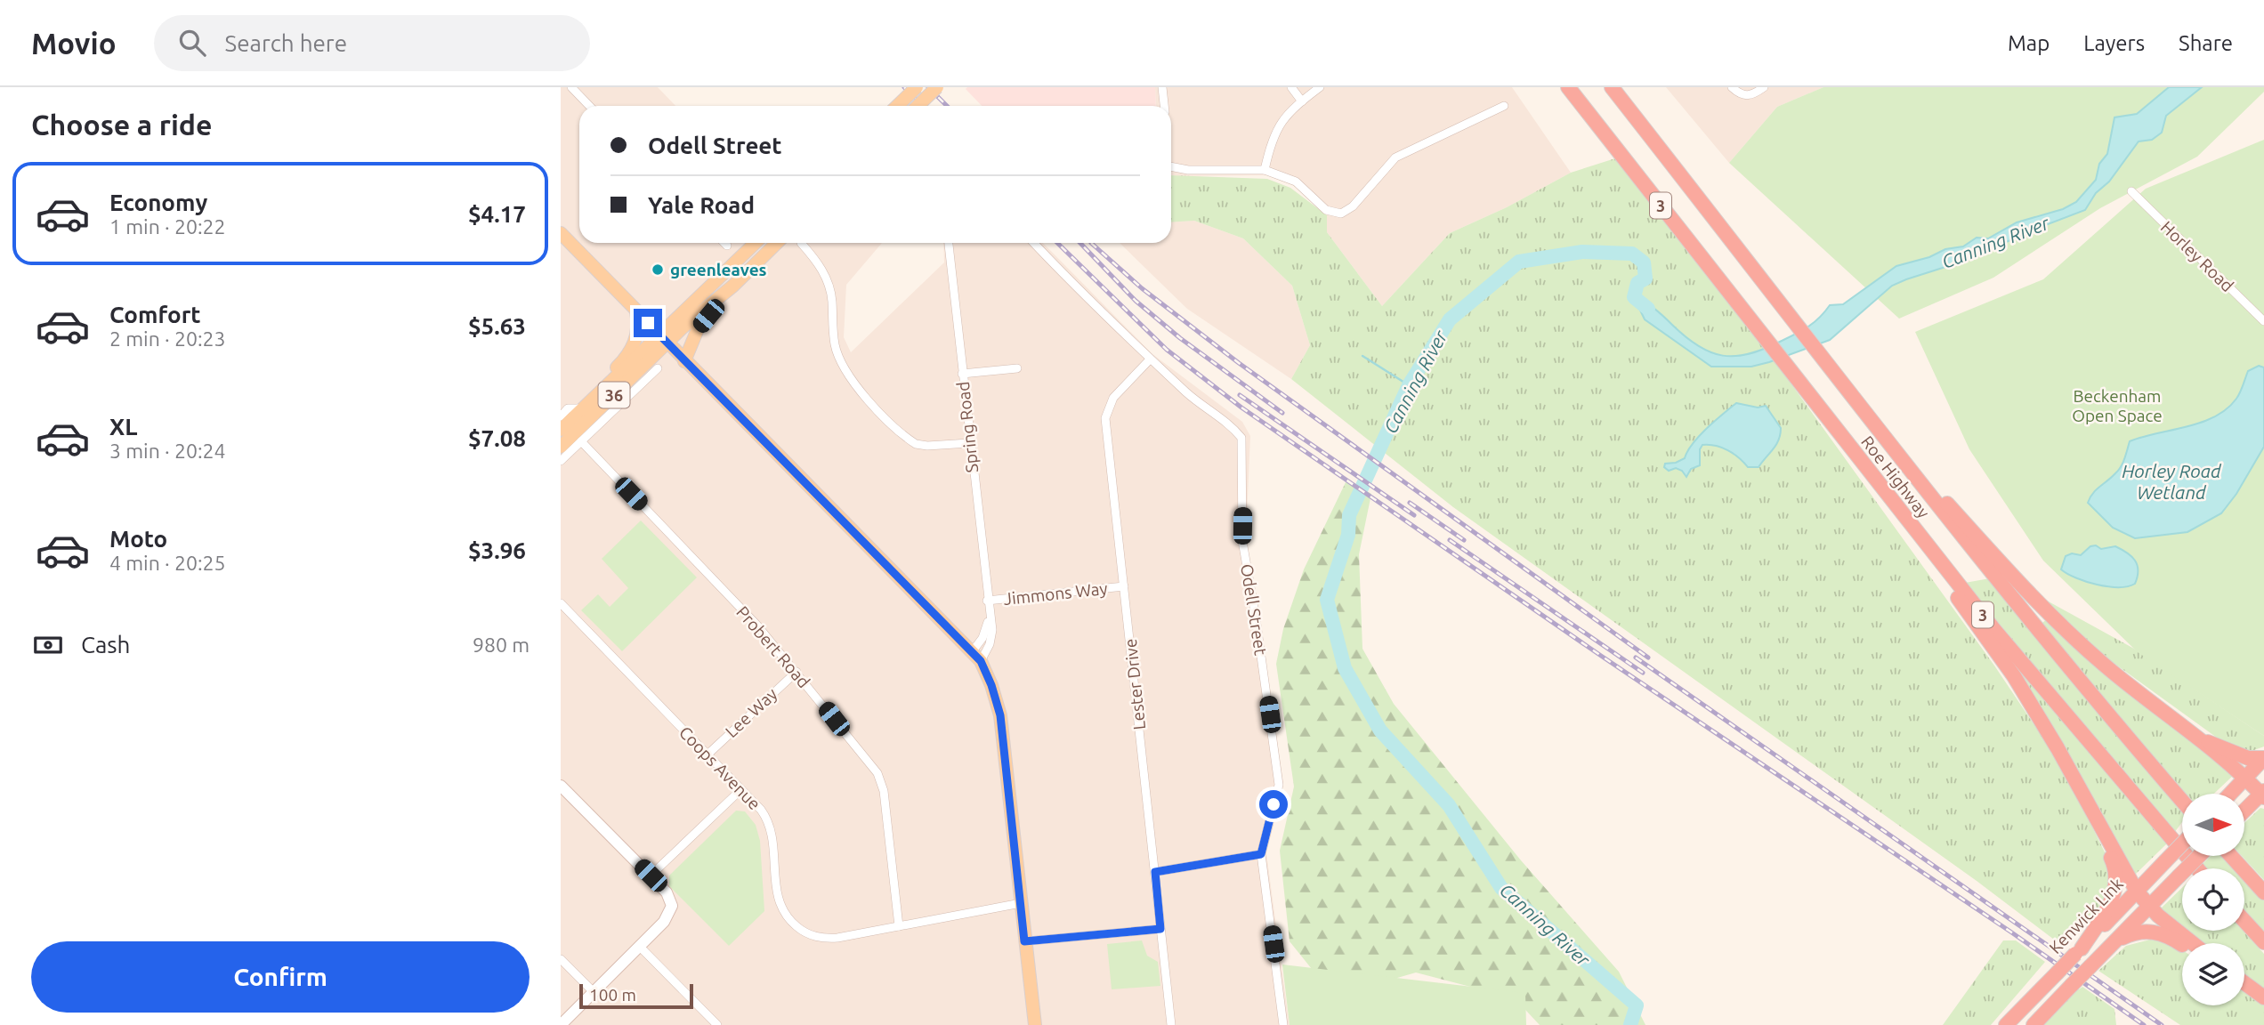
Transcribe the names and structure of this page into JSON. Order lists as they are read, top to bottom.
{
  "streets": {
    "highway": ["3", "Roe Highway", "Kenwick Link"],
    "main road": ["36"],
    "street": [
      "Horley Road",
      "Spring Road",
      "Jimmons Way",
      "Odell Street",
      "Probert Road",
      "Lester Drive",
      "Lee Way",
      "Coops Avenue"
    ]
  },
  "crossings": [
    ["Spring Road", "Jimmons Way"],
    ["Jimmons Way", "Lester Drive"],
    ["Odell Street", "Lester Drive"],
    ["Probert Road", "Lee Way"],
    ["Probert Road", "Coops Avenue"],
    ["Lee Way", "Coops Avenue"]
  ],
  "water": ["Canning River", "Horley Road Wetland"],
  "parks": ["Beckenham Open Space"],
  "places": ["greenleaves"],
  "scale_bar": "100 m",
  "north": "right",
  "page": {
    "header": "Movio",
    "search": "Search here",
    "nav": ["Map", "Layers", "Share"],
    "heading": "Choose a ride",
    "banner": ["Odell Street", "Yale Road"],
    "list": [
      {
        "name": "Economy",
        "note": "1 min · 20:22",
        "value": "$4.17"
      },
      {
        "name": "Comfort",
        "note": "2 min · 20:23",
        "value": "$5.63"
      },
      {
        "name": "XL",
        "note": "3 min · 20:24",
        "value": "$7.08"
      },
      {
        "name": "Moto",
        "note": "4 min · 20:25",
        "value": "$3.96"
      }
    ],
    "pay": ["Cash", "980 m"],
    "buttons": "Confirm",
    "scale": "100 m"
  }
}
